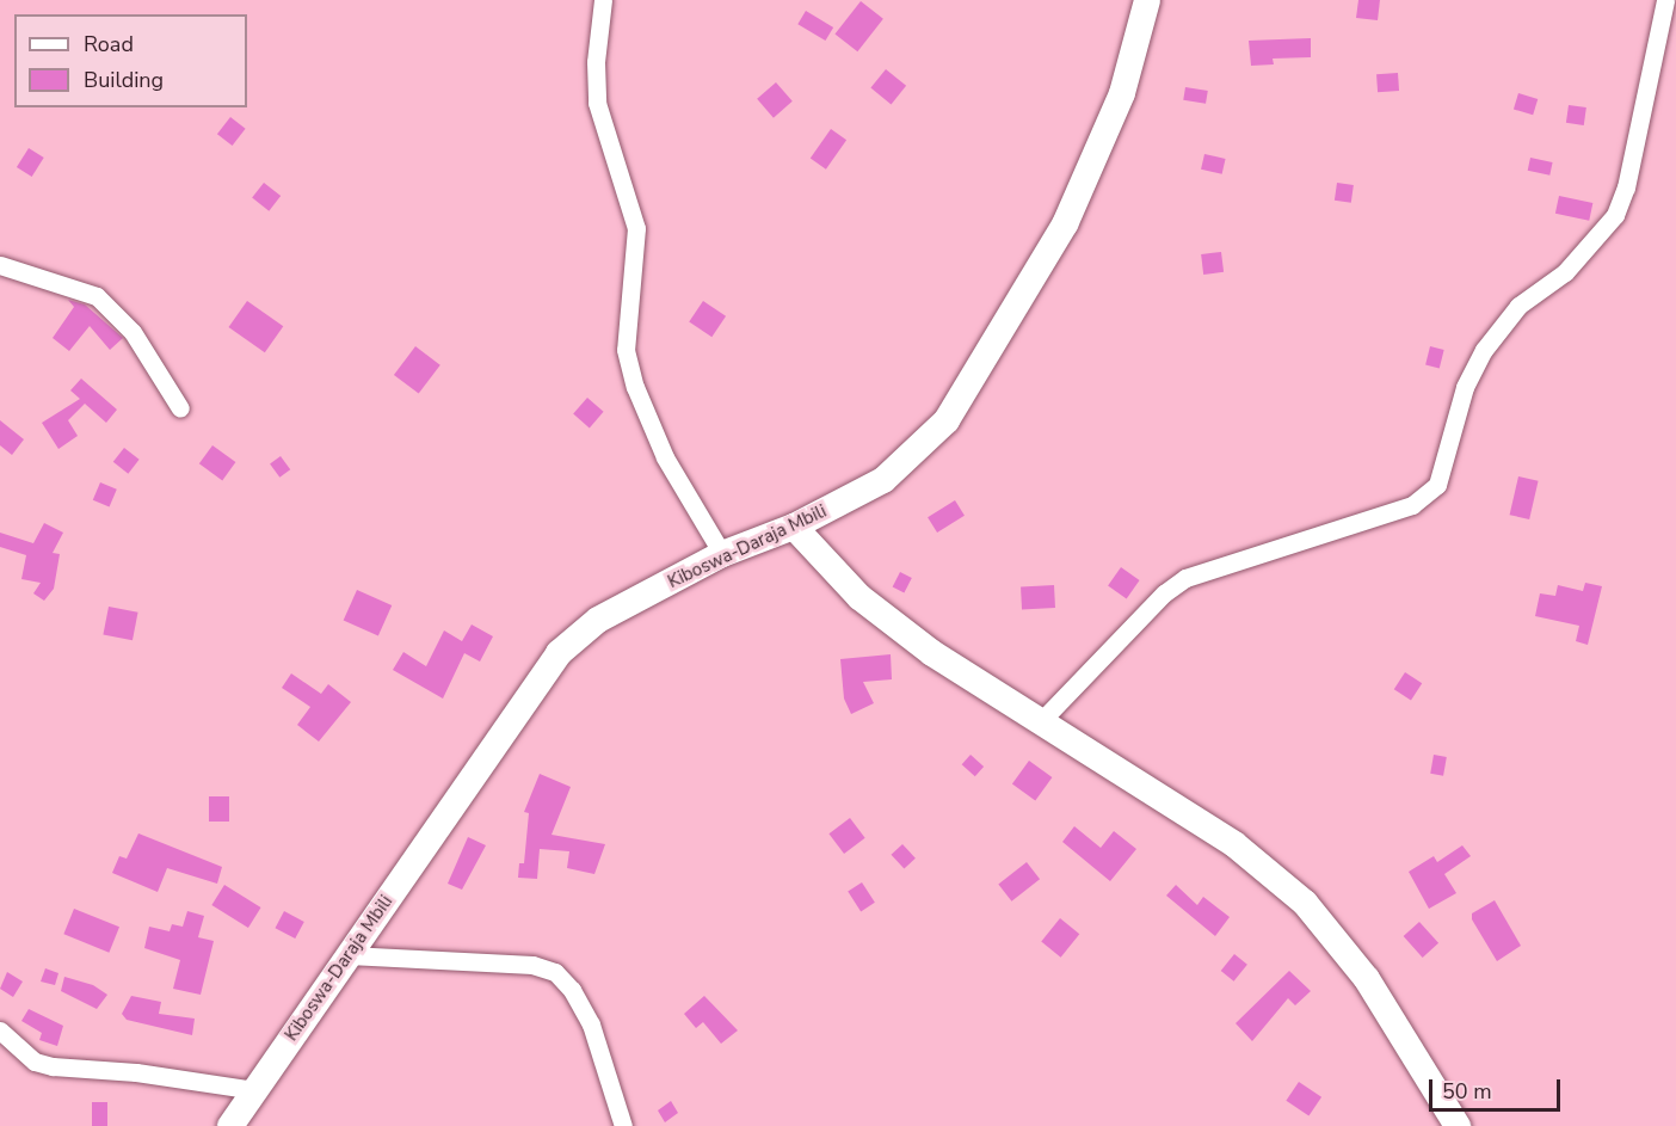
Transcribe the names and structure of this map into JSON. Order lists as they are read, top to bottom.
{
  "streets": {
    "main road": ["Kiboswa-Daraja Mbili"]
  },
  "legend": ["Road", "Building"],
  "scale_bar": "50 m"
}
